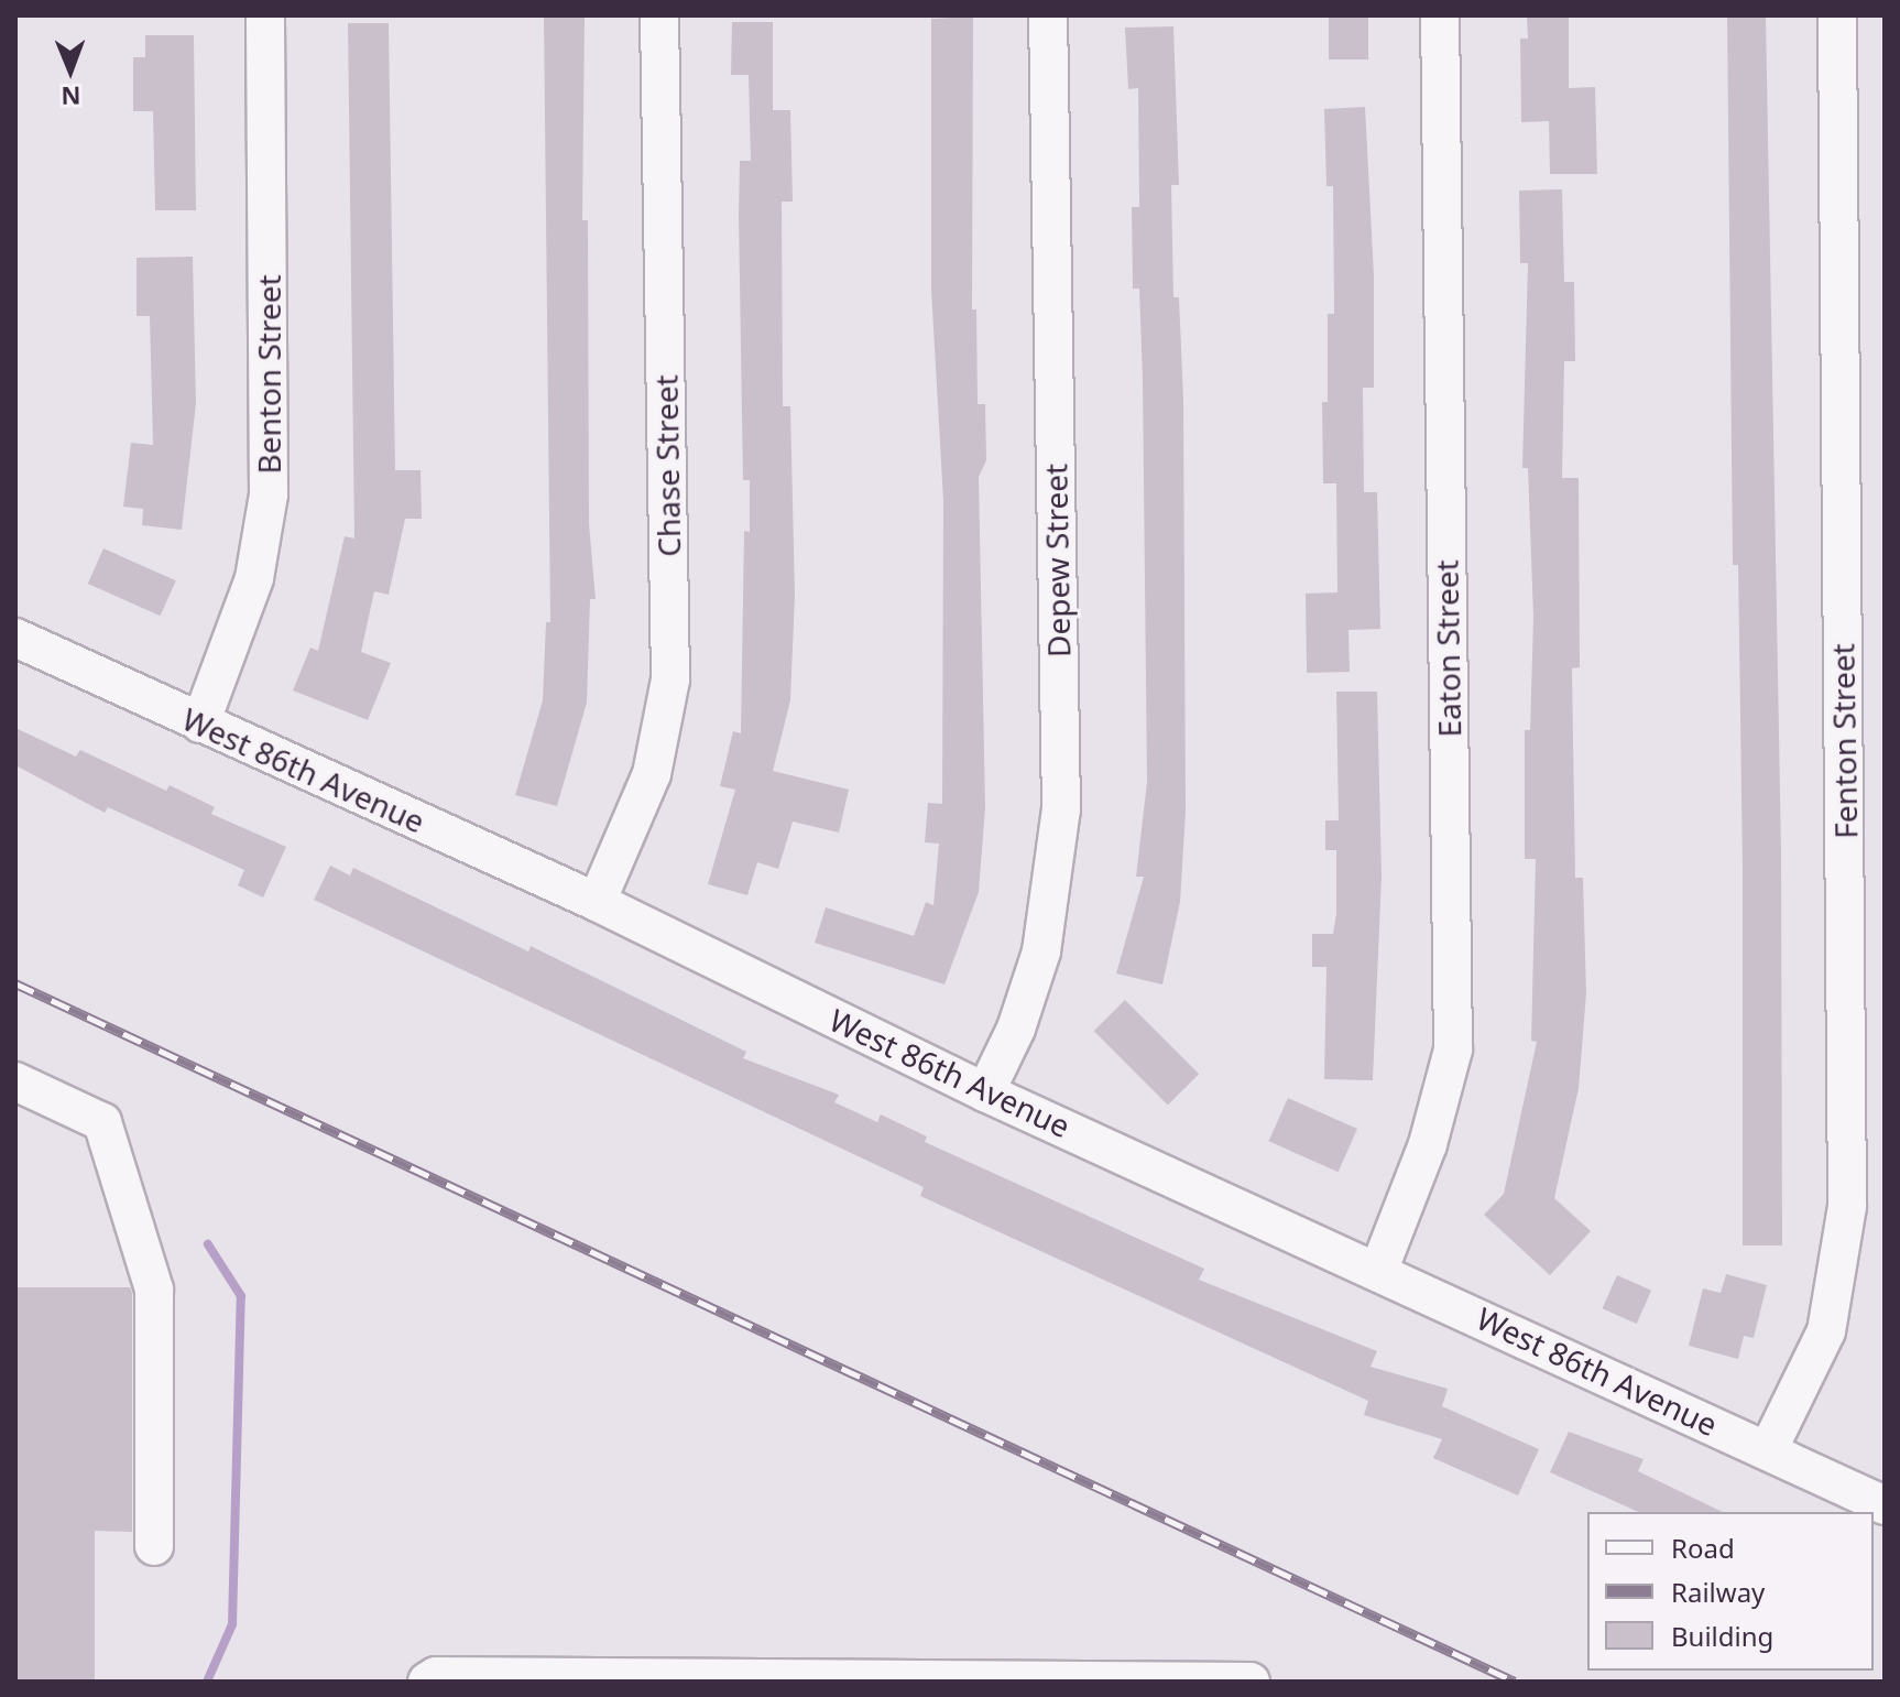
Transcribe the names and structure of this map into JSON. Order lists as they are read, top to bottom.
{
  "streets": {
    "street": [
      "Benton Street",
      "Chase Street",
      "Depew Street",
      "Eaton Street",
      "Fenton Street",
      "West 86th Avenue"
    ]
  },
  "crossings": [
    ["Benton Street", "West 86th Avenue"],
    ["Chase Street", "West 86th Avenue"],
    ["Depew Street", "West 86th Avenue"],
    ["Eaton Street", "West 86th Avenue"],
    ["Fenton Street", "West 86th Avenue"]
  ],
  "legend": ["Road", "Railway", "Building"],
  "north": "bottom"
}
